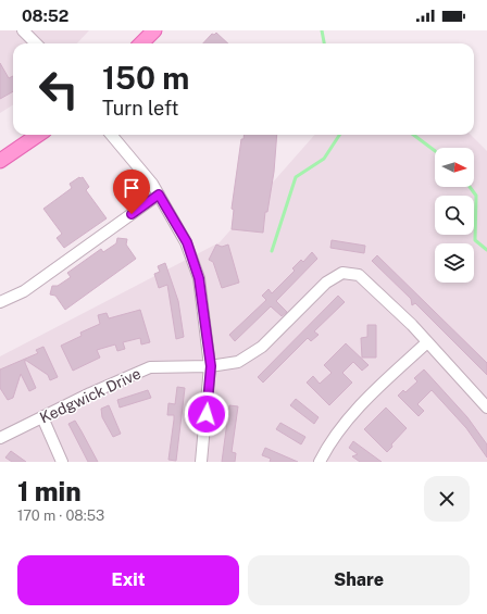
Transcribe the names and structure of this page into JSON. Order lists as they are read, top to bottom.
{
  "streets": {
    "street": ["Kedgwick Drive"]
  },
  "north": "right",
  "page": {
    "status": "08:52",
    "turn": ["150 m", "Turn left"],
    "heading": ["1 min", "170 m · 08:53"],
    "buttons": ["Exit", "Share"]
  }
}
